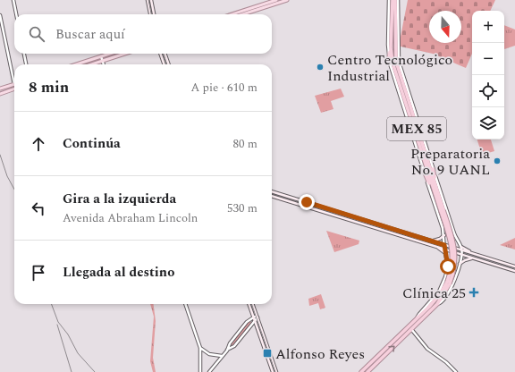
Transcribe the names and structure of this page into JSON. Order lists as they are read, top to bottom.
{
  "streets": {
    "highway": ["MEX 85"]
  },
  "places": {
    "other": ["Centro Tecnológico Industrial", "Preparatoria No. 9 UANL"],
    "health": ["Clínica 25"],
    "transit": ["Alfonso Reyes"]
  },
  "north": "bottom",
  "page": {
    "map_buttons": ["+", "−"],
    "search": "Buscar aquí",
    "heading": ["8 min", "A pie · 610 m"],
    "list": [
      ["Continúa", "80 m"],
      ["Gira a la izquierda", "Avenida Abraham Lincoln", "530 m"],
      "Llegada al destino"
    ]
  }
}
